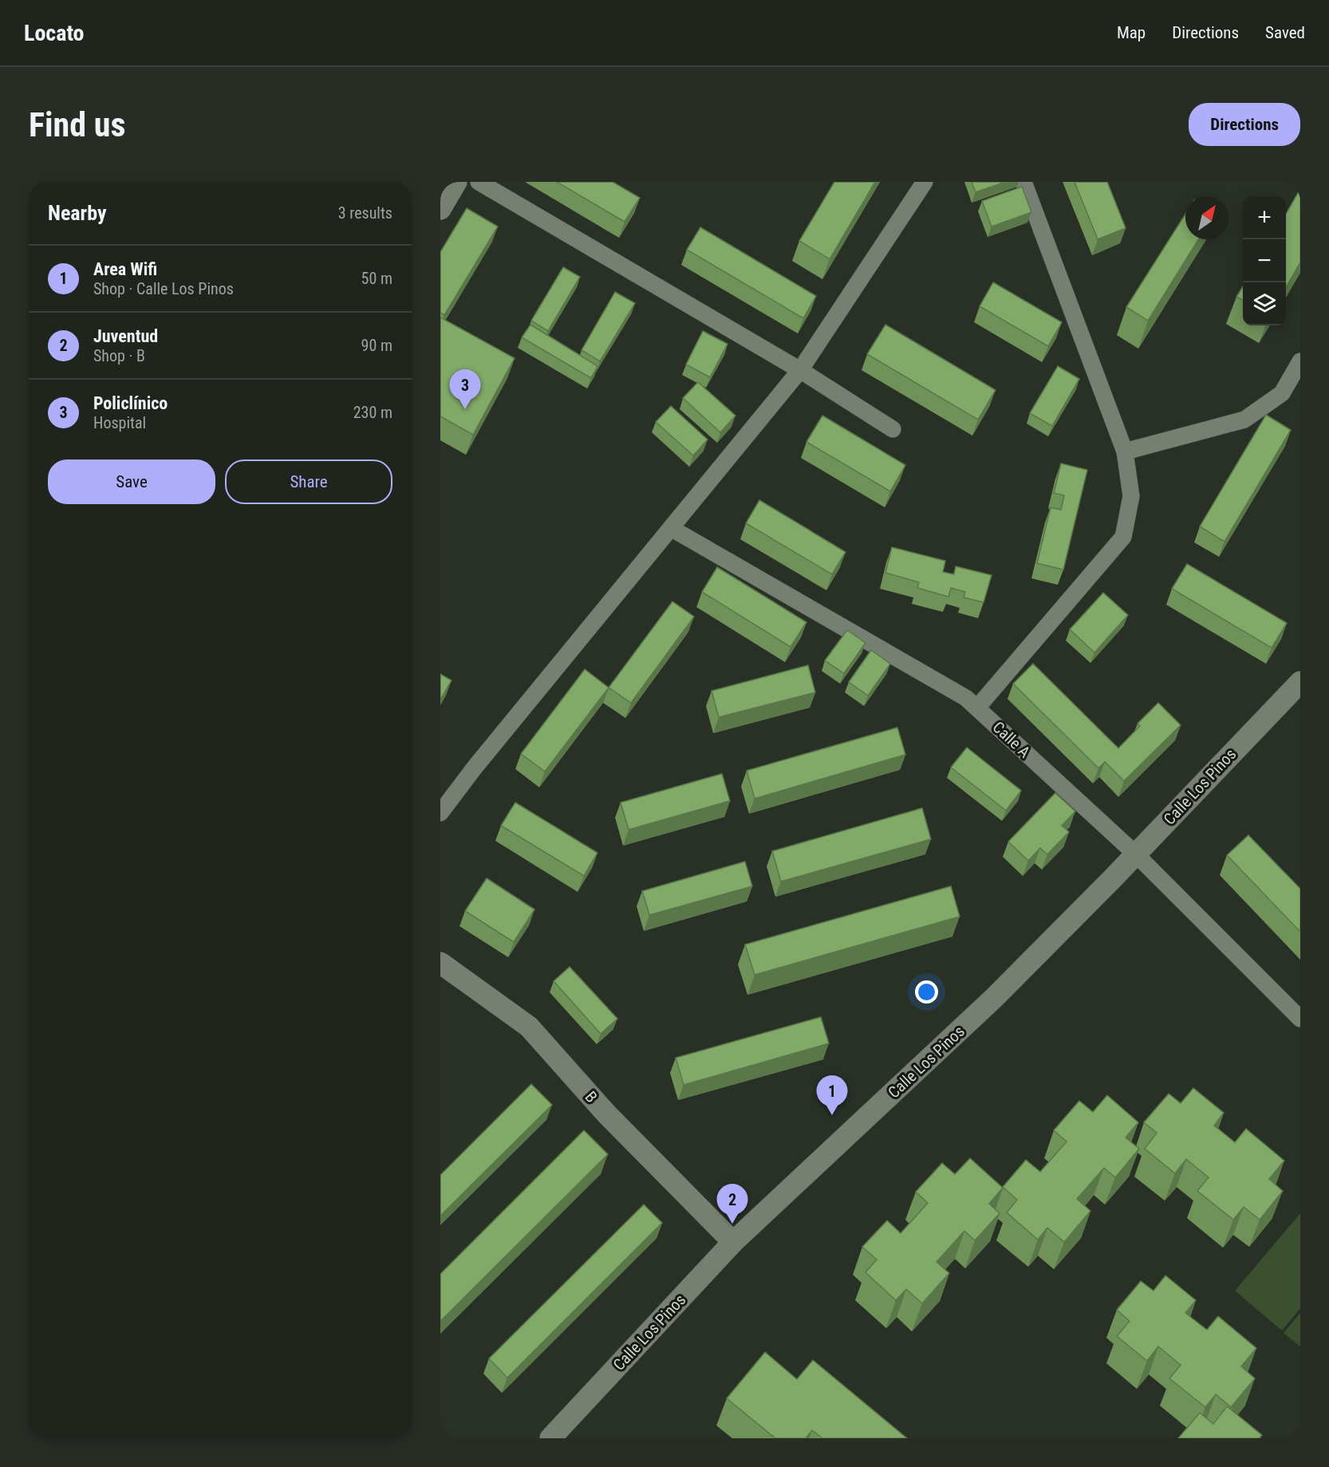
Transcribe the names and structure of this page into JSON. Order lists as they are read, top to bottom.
{
  "streets": {
    "street": ["Calle A", "Calle Los Pinos", "B"]
  },
  "crossings": [
    ["Calle A", "Calle Los Pinos"],
    ["Calle Los Pinos", "B"]
  ],
  "north": "top right",
  "page": {
    "header": "Locato",
    "nav": ["Map", "Directions", "Saved"],
    "buttons": [
      "Directions",
      ["Save", "Share"]
    ],
    "title": "Find us",
    "heading": ["Nearby", "3 results"],
    "map_buttons": ["+", "−"],
    "list": [
      {
        "mark": "1",
        "name": "Area Wifi",
        "note": "Shop · Calle Los Pinos",
        "value": "50 m"
      },
      {
        "mark": "2",
        "name": "Juventud",
        "note": "Shop · B",
        "value": "90 m"
      },
      {
        "mark": "3",
        "name": "Policlínico",
        "note": "Hospital",
        "value": "230 m"
      }
    ],
    "pins": ["3", "1", "2"]
  }
}
